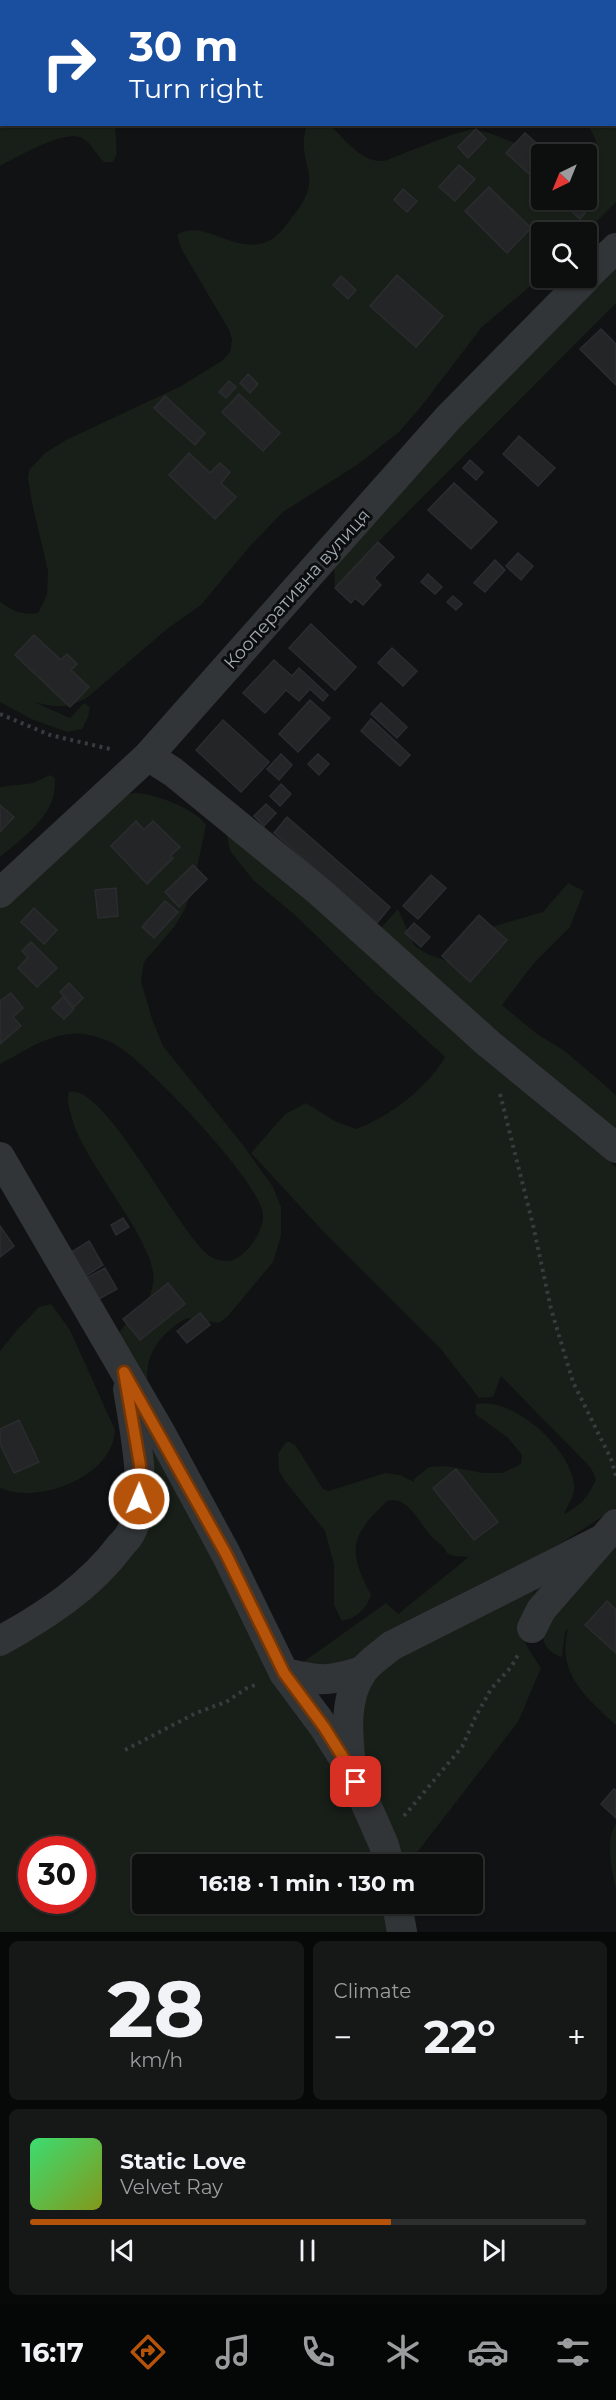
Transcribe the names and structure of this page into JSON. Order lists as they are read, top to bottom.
{
  "streets": {
    "street": ["Кооперативна вулиця"]
  },
  "north": "bottom left",
  "page": {
    "turn": ["30 m", "Turn right"],
    "limit": "30",
    "trip": "16:18 · 1 min · 130 m",
    "tile": [
      ["28", "km/h"],
      "Climate"
    ],
    "heat": ["−", "22°", "+"],
    "song": ["Static Love", "Velvet Ray"],
    "tabs": "16:17"
  }
}
